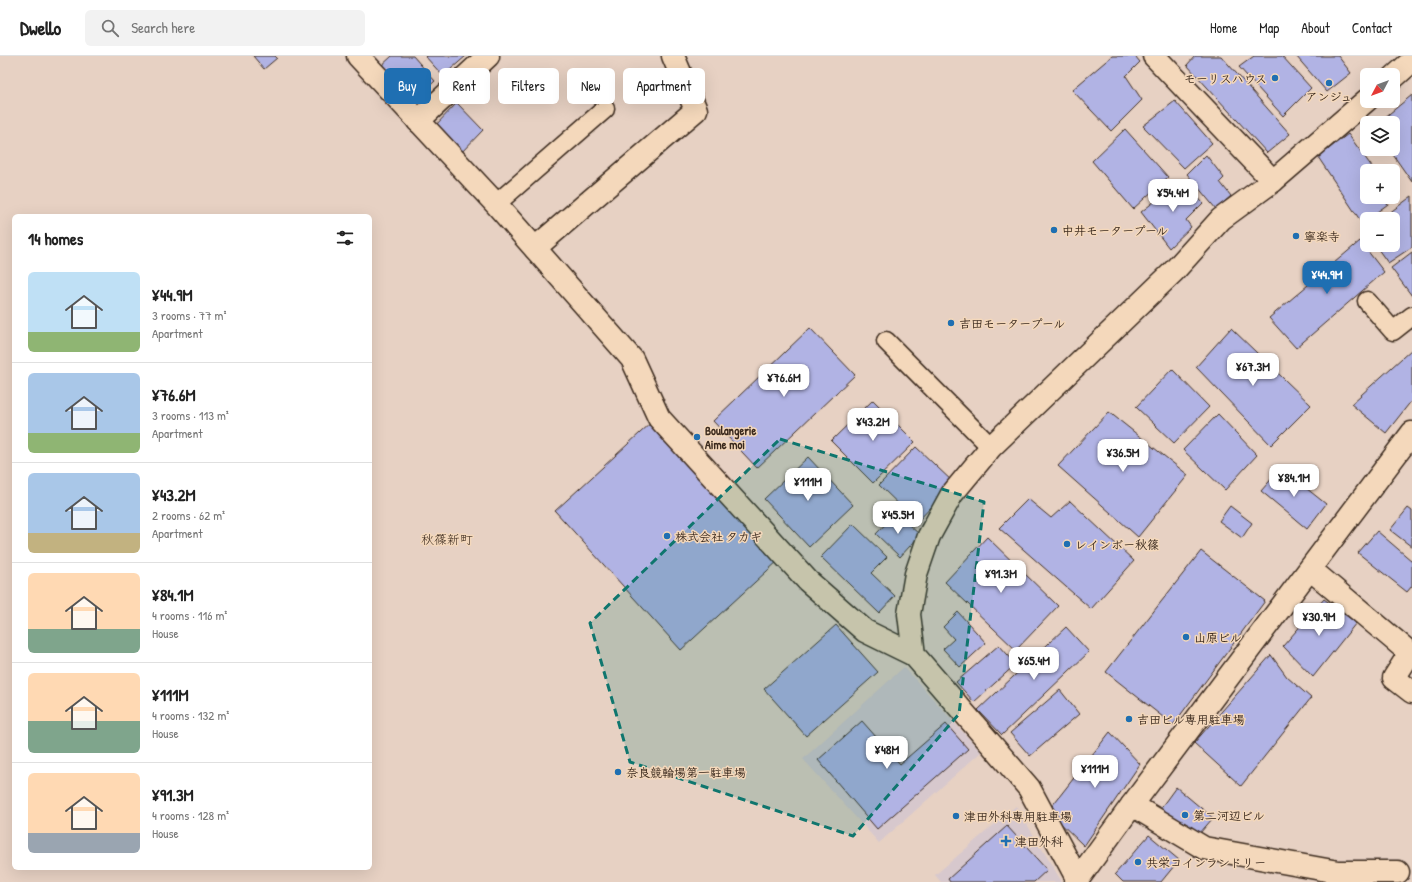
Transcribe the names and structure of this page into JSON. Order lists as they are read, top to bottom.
{
  "districts": ["秋篠新町"],
  "places": {
    "other": [
      "モーリスハウス",
      "アンジュ",
      "中井モータープール",
      "寧楽寺",
      "吉田モータープール",
      "Boulangerie Aime moi",
      "株式会社 タカギ",
      "レインボー秋篠",
      "山原ビル",
      "吉田ビル専用駐車場",
      "奈良競輪場第一駐車場",
      "第二河辺ビル",
      "津田外科専用駐車場",
      "共栄コインランドリー"
    ],
    "health": ["津田外科"]
  },
  "north": "bottom left",
  "page": {
    "header": "Dwello",
    "search": "Search here",
    "nav": [
      "Home",
      "Map",
      "About",
      "Contact"
    ],
    "map_buttons": ["+", "−"],
    "chip": [
      "Buy",
      "Rent",
      "Filters",
      "New",
      "Apartment"
    ],
    "price": [
      "¥54.4M",
      "¥44.9M",
      "¥67.3M",
      "¥76.6M",
      "¥43.2M",
      "¥36.5M",
      "¥84.1M",
      "¥111M",
      "¥45.5M",
      "¥91.3M",
      "¥30.9M",
      "¥65.4M",
      "¥48M",
      "¥111M"
    ],
    "heading": "14 homes",
    "list": [
      {
        "name": "¥44.9M",
        "note": "3 rooms · 77 m² · Apartment"
      },
      {
        "name": "¥76.6M",
        "note": "3 rooms · 113 m² · Apartment"
      },
      {
        "name": "¥43.2M",
        "note": "2 rooms · 62 m² · Apartment"
      },
      {
        "name": "¥84.1M",
        "note": "4 rooms · 116 m² · House"
      },
      {
        "name": "¥111M",
        "note": "4 rooms · 132 m² · House"
      },
      {
        "name": "¥91.3M",
        "note": "4 rooms · 128 m² · House"
      }
    ]
  }
}
